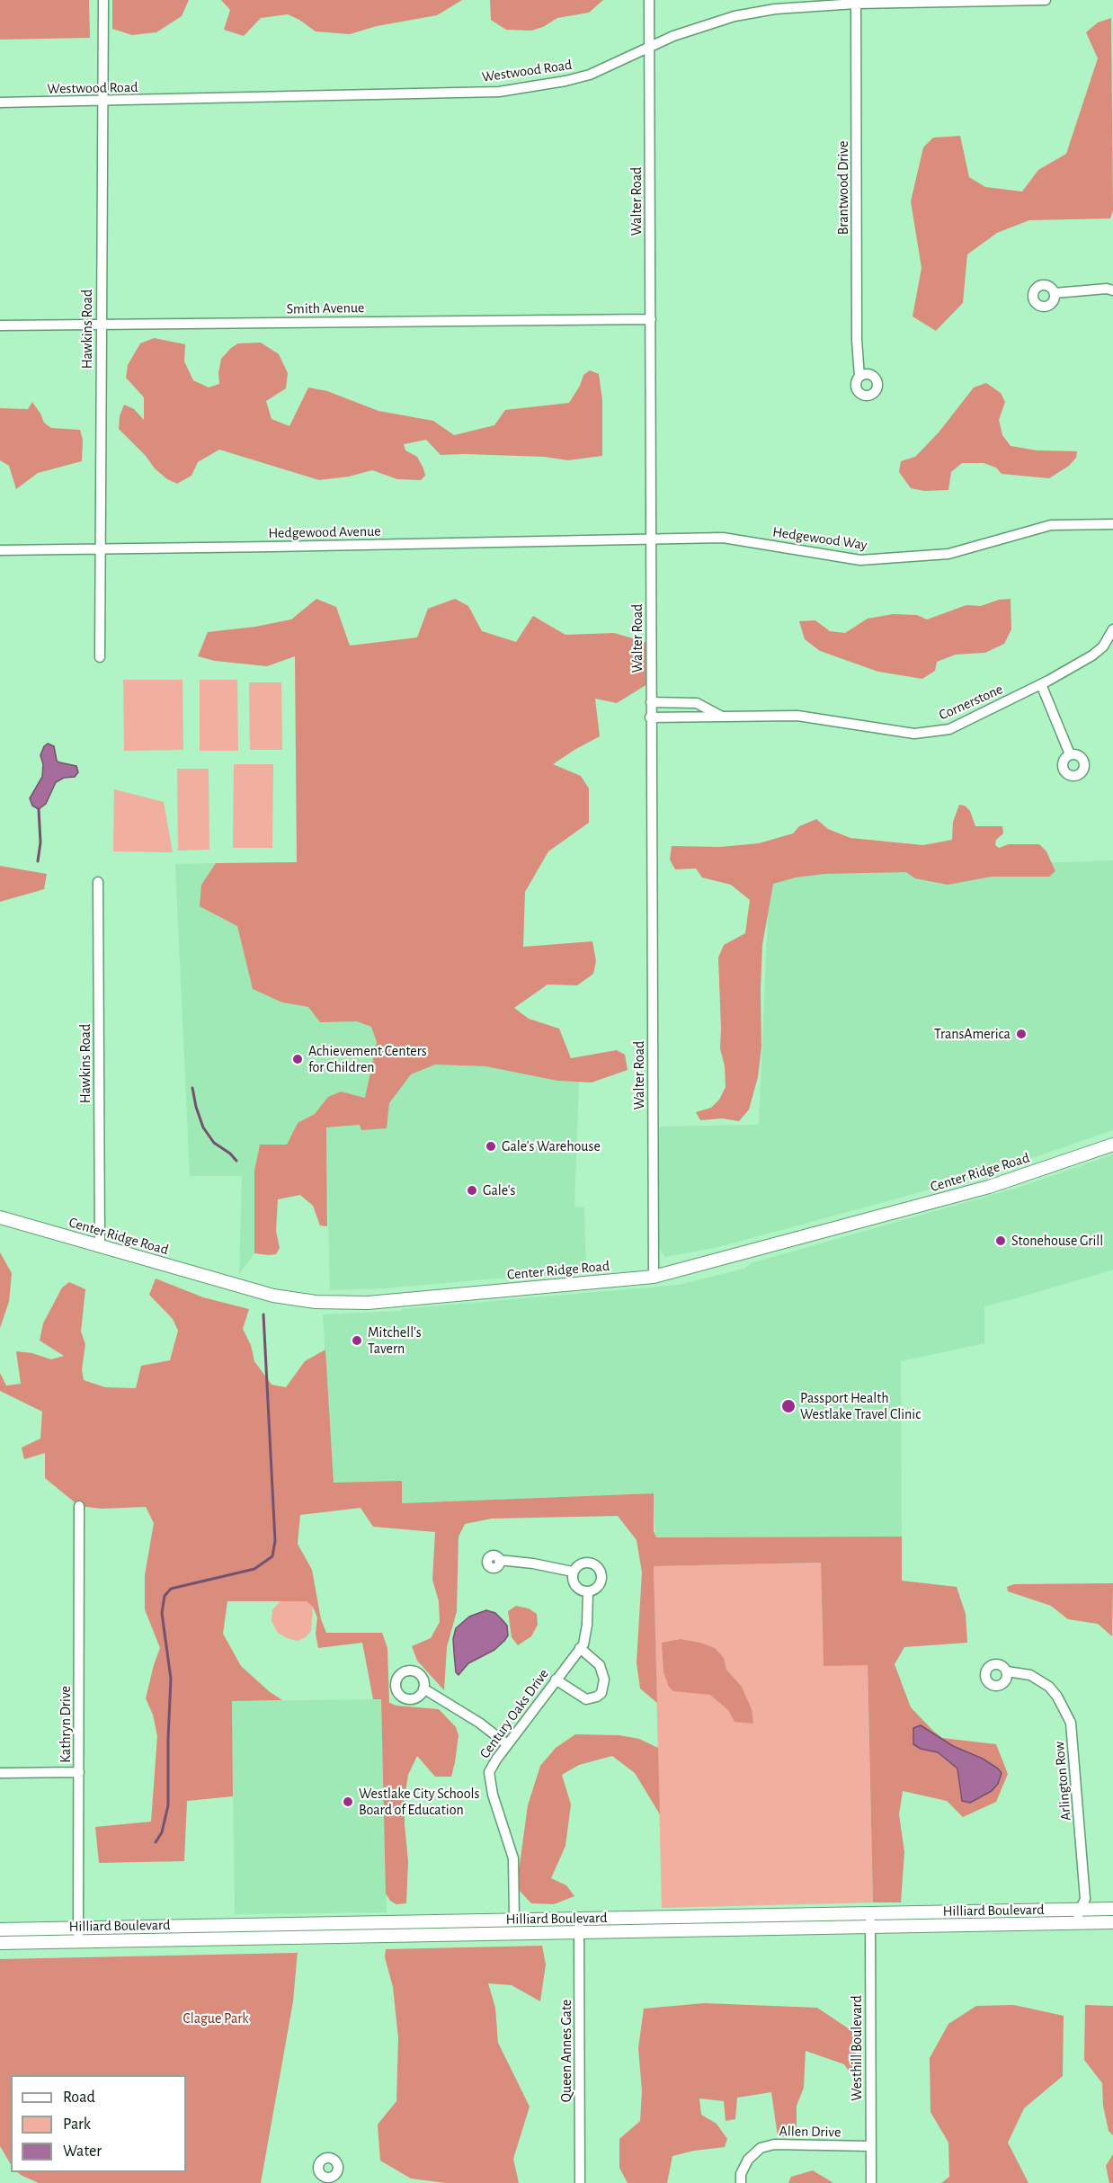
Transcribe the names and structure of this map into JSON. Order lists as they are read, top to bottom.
{
  "streets": {
    "main road": ["Center Ridge Road", "Hilliard Boulevard"],
    "street": [
      "Westwood Road",
      "Brantwood Drive",
      "Walter Road",
      "Smith Avenue",
      "Hawkins Road",
      "Hedgewood Avenue",
      "Hedgewood Way",
      "Cornerstone",
      "Century Oaks Drive",
      "Kathryn Drive",
      "Arlington Row",
      "Westhill Boulevard",
      "Queen Annes Gate",
      "Allen Drive"
    ]
  },
  "crossings": [
    ["Westwood Road", "Brantwood Drive"],
    ["Westwood Road", "Walter Road"],
    ["Westwood Road", "Hawkins Road"],
    ["Walter Road", "Smith Avenue"],
    ["Walter Road", "Hedgewood Avenue"],
    ["Walter Road", "Hedgewood Way"],
    ["Walter Road", "Cornerstone"],
    ["Walter Road", "Center Ridge Road"],
    ["Smith Avenue", "Hawkins Road"],
    ["Hawkins Road", "Hedgewood Avenue"],
    ["Hawkins Road", "Center Ridge Road"],
    ["Hedgewood Avenue", "Hedgewood Way"],
    ["Century Oaks Drive", "Hilliard Boulevard"],
    ["Kathryn Drive", "Hilliard Boulevard"],
    ["Arlington Row", "Hilliard Boulevard"],
    ["Hilliard Boulevard", "Westhill Boulevard"],
    ["Hilliard Boulevard", "Queen Annes Gate"],
    ["Westhill Boulevard", "Allen Drive"]
  ],
  "parks": ["Clague Park"],
  "places": [
    "TransAmerica",
    "Achievement Centers for Children",
    "Gale's Warehouse",
    "Gale's",
    "Stonehouse Grill",
    "Mitchell's Tavern",
    "Passport Health Westlake Travel Clinic",
    "Westlake City Schools Board of Education"
  ],
  "legend": ["Road", "Park", "Water"]
}
